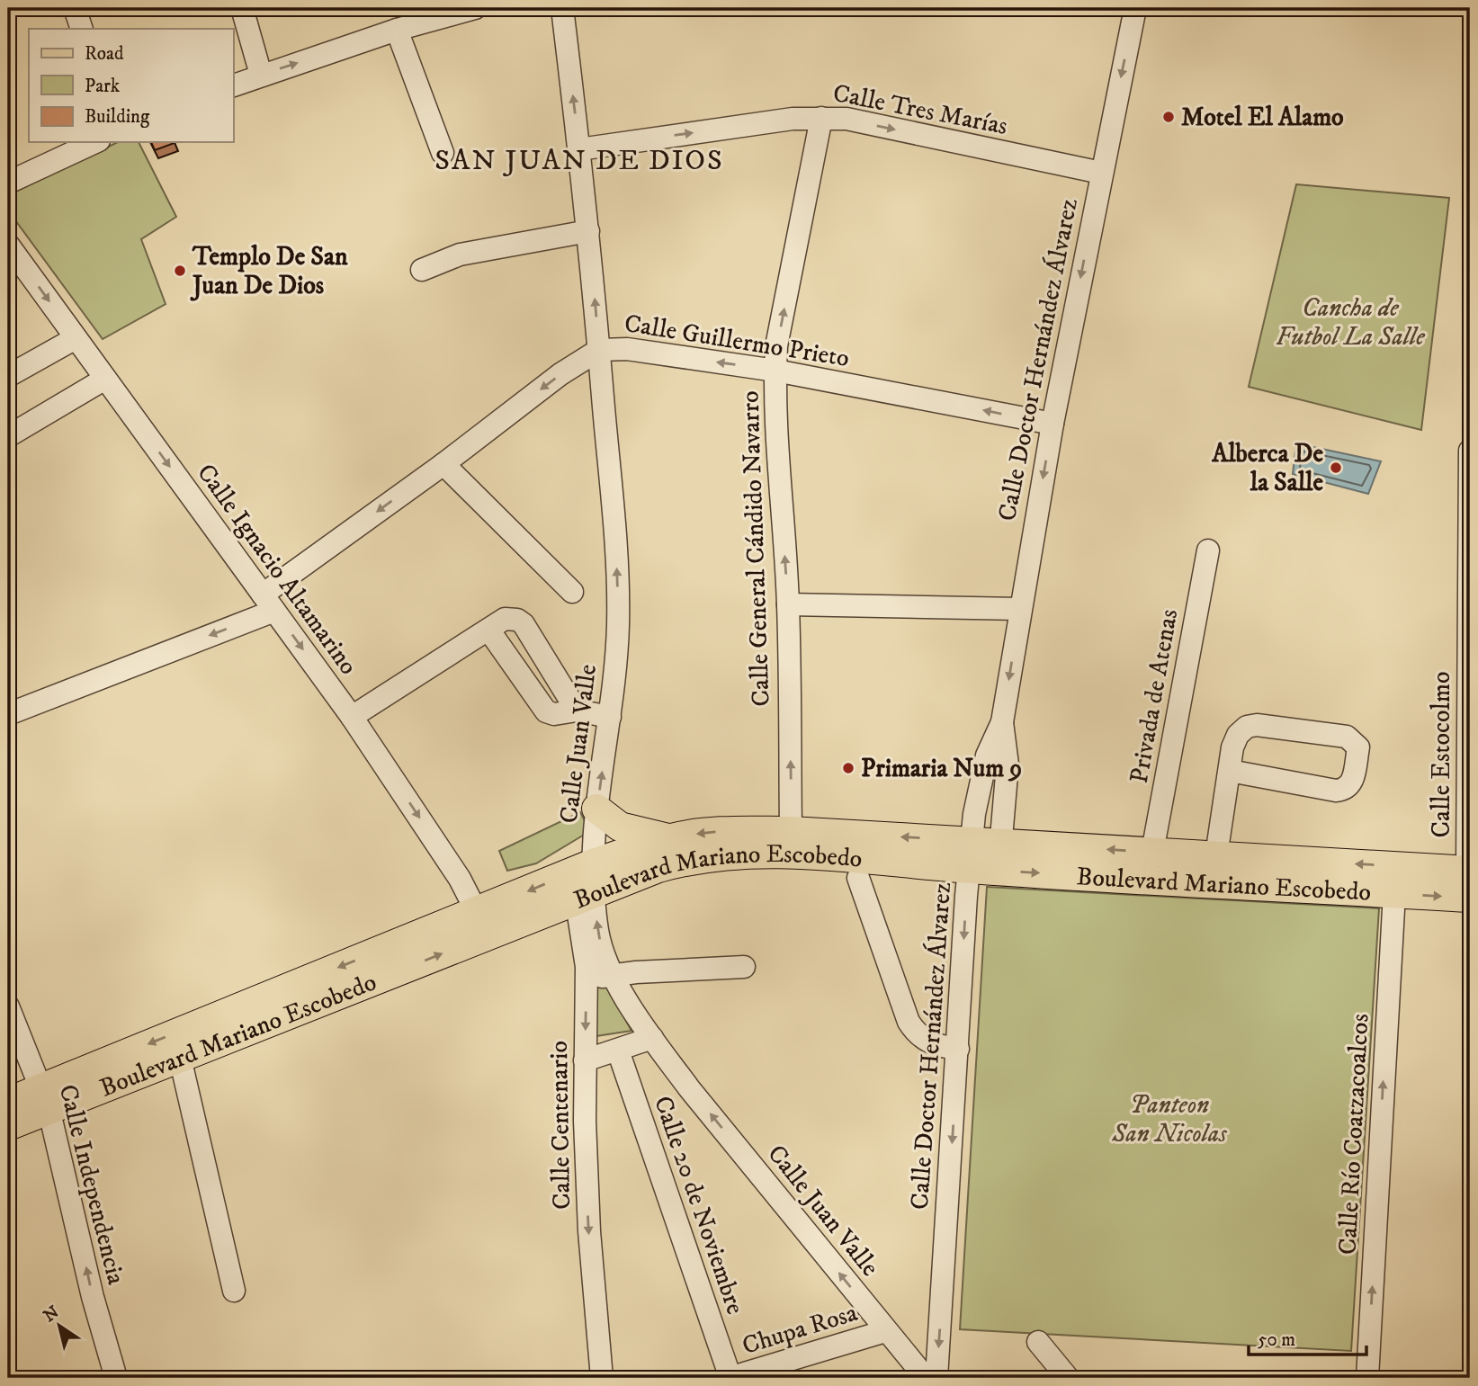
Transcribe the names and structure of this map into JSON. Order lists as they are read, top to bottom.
{
  "streets": {
    "main road": ["Boulevard Mariano Escobedo"],
    "street": [
      "Calle Tres Marías",
      "Calle Guillermo Prieto",
      "Calle Doctor Hernández Álvarez",
      "Calle General Cándido Navarro",
      "Calle Ignacio Altamarino",
      "Privada de Atenas",
      "Calle Juan Valle",
      "Calle Estocolmo",
      "Calle Centenario",
      "Calle Río Coatzacoalcos",
      "Calle Independencia",
      "Calle 20 de Noviembre",
      "Chupa Rosa"
    ]
  },
  "crossings": [
    ["Calle Tres Marías", "Calle Doctor Hernández Álvarez"],
    ["Calle Tres Marías", "Calle General Cándido Navarro"],
    ["Calle Tres Marías", "Calle Juan Valle"],
    ["Calle Guillermo Prieto", "Calle Doctor Hernández Álvarez"],
    ["Calle Guillermo Prieto", "Calle General Cándido Navarro"],
    ["Calle Guillermo Prieto", "Calle Ignacio Altamarino"],
    ["Calle Guillermo Prieto", "Calle Juan Valle"],
    ["Calle Doctor Hernández Álvarez", "Boulevard Mariano Escobedo"],
    ["Calle General Cándido Navarro", "Boulevard Mariano Escobedo"],
    ["Calle Ignacio Altamarino", "Boulevard Mariano Escobedo"],
    ["Privada de Atenas", "Boulevard Mariano Escobedo"],
    ["Calle Juan Valle", "Boulevard Mariano Escobedo"],
    ["Calle Juan Valle", "Calle Centenario"],
    ["Calle Juan Valle", "Chupa Rosa"],
    ["Calle Estocolmo", "Boulevard Mariano Escobedo"],
    ["Boulevard Mariano Escobedo", "Calle Centenario"],
    ["Boulevard Mariano Escobedo", "Calle Río Coatzacoalcos"],
    ["Boulevard Mariano Escobedo", "Calle Independencia"],
    ["Calle 20 de Noviembre", "Chupa Rosa"]
  ],
  "one_way": [
    "Calle Tres Marías",
    "Calle Guillermo Prieto",
    "Calle Doctor Hernández Álvarez",
    "Calle General Cándido Navarro",
    "Calle Ignacio Altamarino",
    "Calle Juan Valle",
    "Calle Centenario",
    "Calle Río Coatzacoalcos"
  ],
  "districts": ["SAN JUAN DE DIOS"],
  "parks": ["Cancha de Futbol La Salle", "Panteon San Nicolas"],
  "places": [
    "Motel El Alamo",
    "Templo De San Juan De Dios",
    "Alberca De la Salle",
    "Primaria Num 9"
  ],
  "legend": ["Road", "Park", "Building"],
  "scale_bar": "50 m",
  "north": "top left"
}
